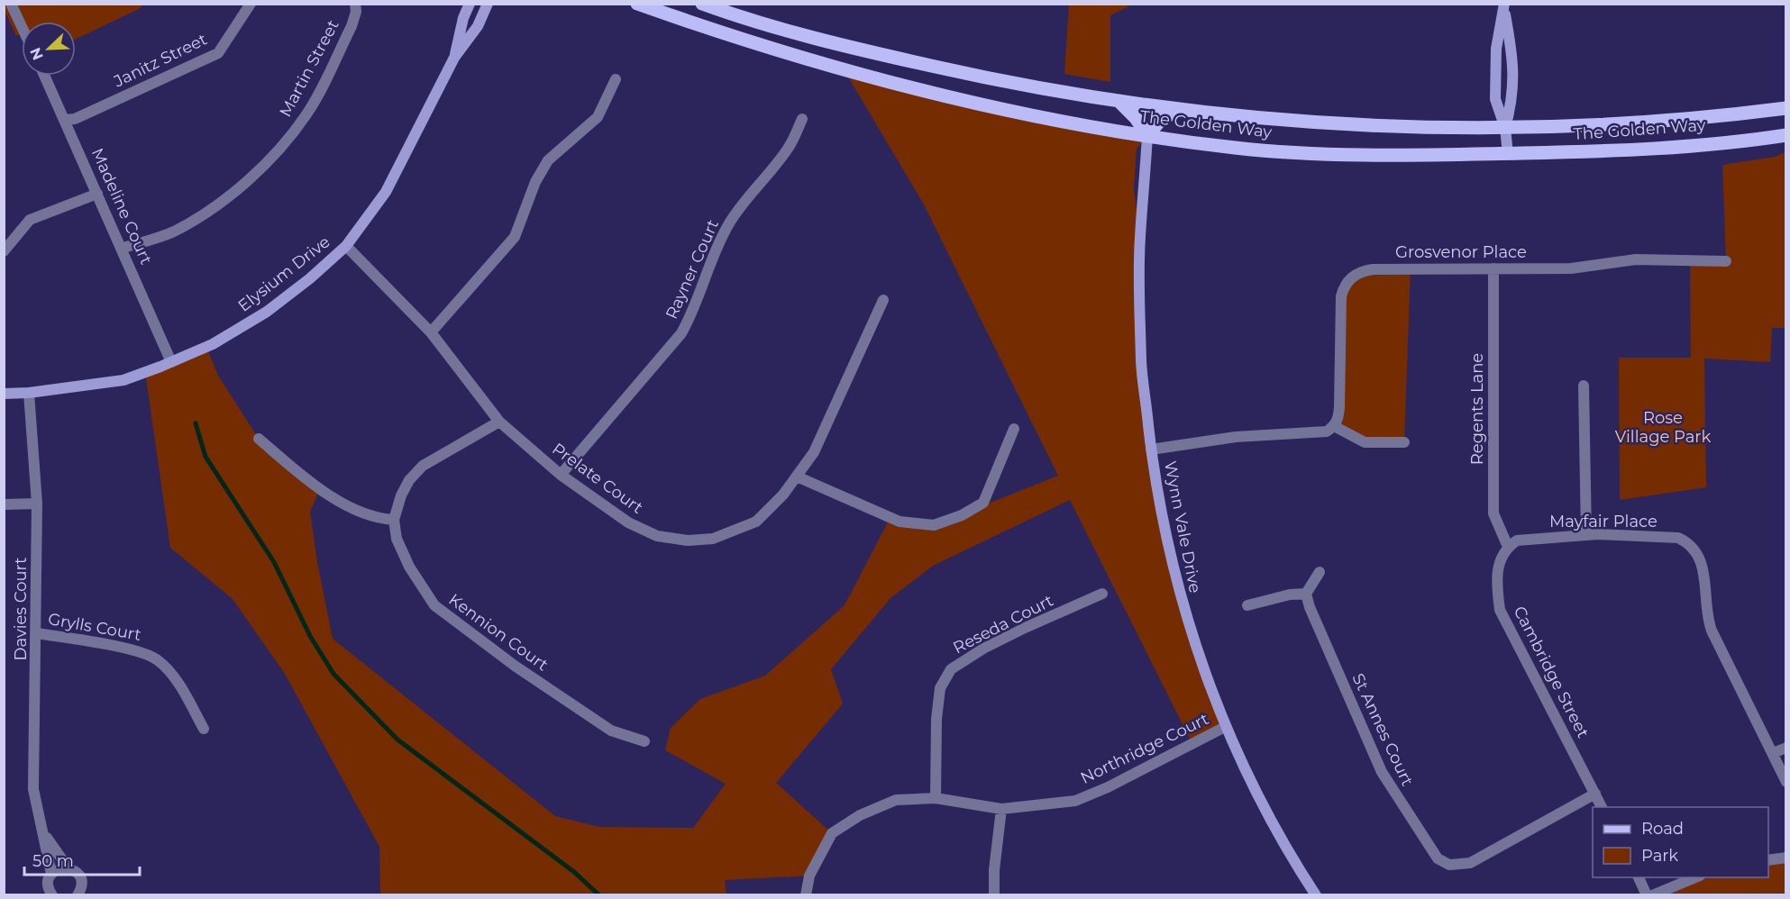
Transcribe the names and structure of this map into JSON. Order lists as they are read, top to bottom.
{
  "streets": {
    "main road": ["The Golden Way"],
    "street": [
      "Janitz Street",
      "Martin Street",
      "Madeline Court",
      "Grosvenor Place",
      "Rayner Court",
      "Elysium Drive",
      "Regents Lane",
      "Prelate Court",
      "Mayfair Place",
      "Wynn Vale Drive",
      "Davies Court",
      "Reseda Court",
      "Grylls Court",
      "Kennion Court",
      "Cambridge Street",
      "St Annes Court",
      "Northridge Court"
    ]
  },
  "crossings": [
    ["Janitz Street", "Madeline Court"],
    ["Martin Street", "Madeline Court"],
    ["The Golden Way", "Wynn Vale Drive"],
    ["Madeline Court", "Elysium Drive"],
    ["Grosvenor Place", "Regents Lane"],
    ["Rayner Court", "Prelate Court"],
    ["Elysium Drive", "Prelate Court"],
    ["Elysium Drive", "Davies Court"],
    ["Regents Lane", "Mayfair Place"],
    ["Regents Lane", "Cambridge Street"],
    ["Prelate Court", "Kennion Court"],
    ["Mayfair Place", "Cambridge Street"],
    ["Wynn Vale Drive", "Northridge Court"],
    ["Davies Court", "Grylls Court"],
    ["Reseda Court", "Northridge Court"],
    ["Cambridge Street", "St Annes Court"]
  ],
  "parks": ["Rose Village Park"],
  "legend": ["Road", "Park"],
  "scale_bar": "50 m",
  "north": "bottom left"
}
